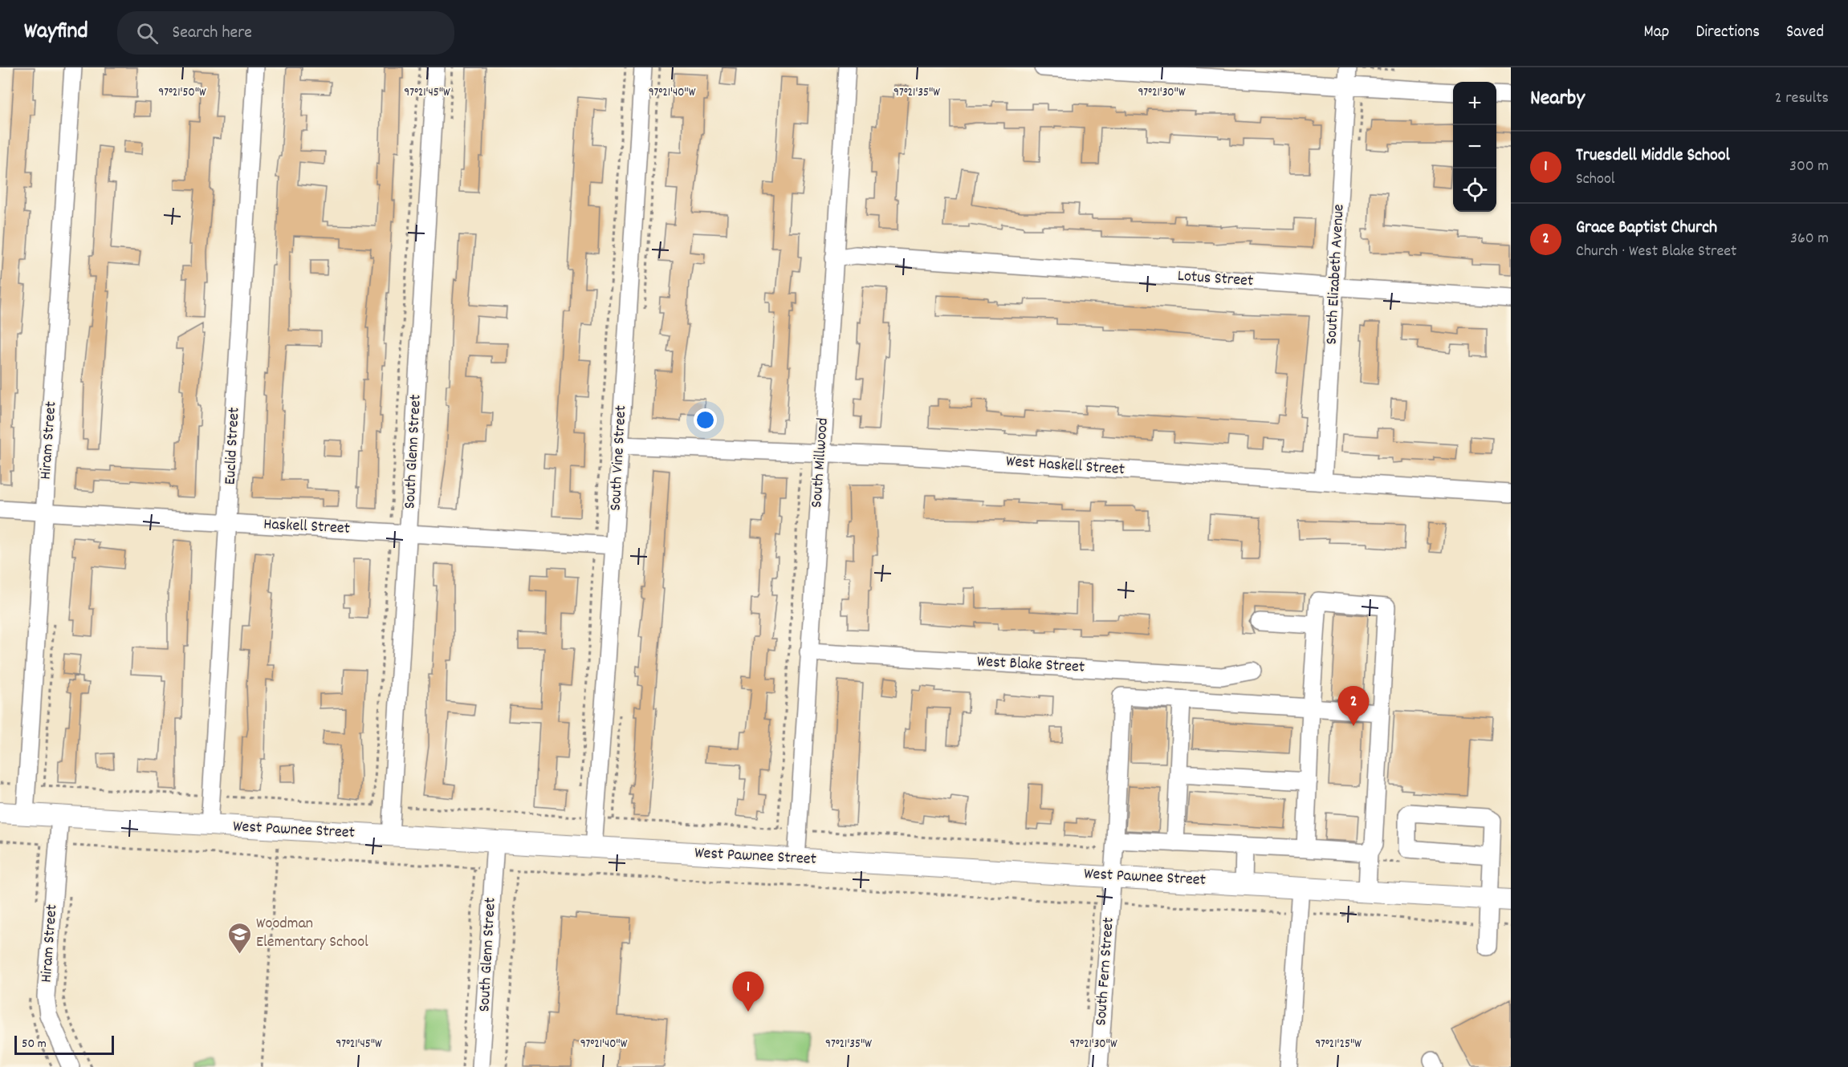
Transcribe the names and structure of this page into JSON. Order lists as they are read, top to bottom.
{
  "streets": {
    "main road": ["West Pawnee Street"],
    "street": [
      "South Elizabeth Avenue",
      "Lotus Street",
      "Hiram Street",
      "Euclid Street",
      "South Glenn Street",
      "South Vine Street",
      "South Millwood",
      "West Haskell Street",
      "Haskell Street",
      "West Blake Street",
      "South Fern Street"
    ]
  },
  "crossings": [
    ["South Elizabeth Avenue", "Lotus Street"],
    ["South Elizabeth Avenue", "West Haskell Street"],
    ["Lotus Street", "South Millwood"],
    ["Hiram Street", "Haskell Street"],
    ["Hiram Street", "West Pawnee Street"],
    ["Euclid Street", "Haskell Street"],
    ["Euclid Street", "West Pawnee Street"],
    ["South Glenn Street", "Haskell Street"],
    ["South Glenn Street", "West Pawnee Street"],
    ["South Vine Street", "West Haskell Street"],
    ["South Vine Street", "Haskell Street"],
    ["South Vine Street", "West Pawnee Street"],
    ["South Millwood", "West Haskell Street"],
    ["South Millwood", "West Blake Street"],
    ["South Millwood", "West Pawnee Street"],
    ["West Pawnee Street", "South Fern Street"]
  ],
  "places": {
    "school or university": ["Woodman Elementary School"]
  },
  "scale_bar": "50 m",
  "page": {
    "header": "Wayfind",
    "search": "Search here",
    "nav": ["Map", "Directions", "Saved"],
    "heading": ["Nearby", "2 results"],
    "map_buttons": ["+", "−"],
    "list": [
      {
        "mark": "1",
        "name": "Truesdell Middle School",
        "note": "School",
        "value": "300 m"
      },
      {
        "mark": "2",
        "name": "Grace Baptist Church",
        "note": "Church · West Blake Street",
        "value": "360 m"
      }
    ],
    "pins": ["2", "1"],
    "scale": "50 m"
  },
  "coordinates": [
    "97°21'50\"W",
    "97°21'45\"W",
    "97°21'40\"W",
    "97°21'35\"W",
    "97°21'30\"W",
    "97°21'25\"W"
  ]
}
